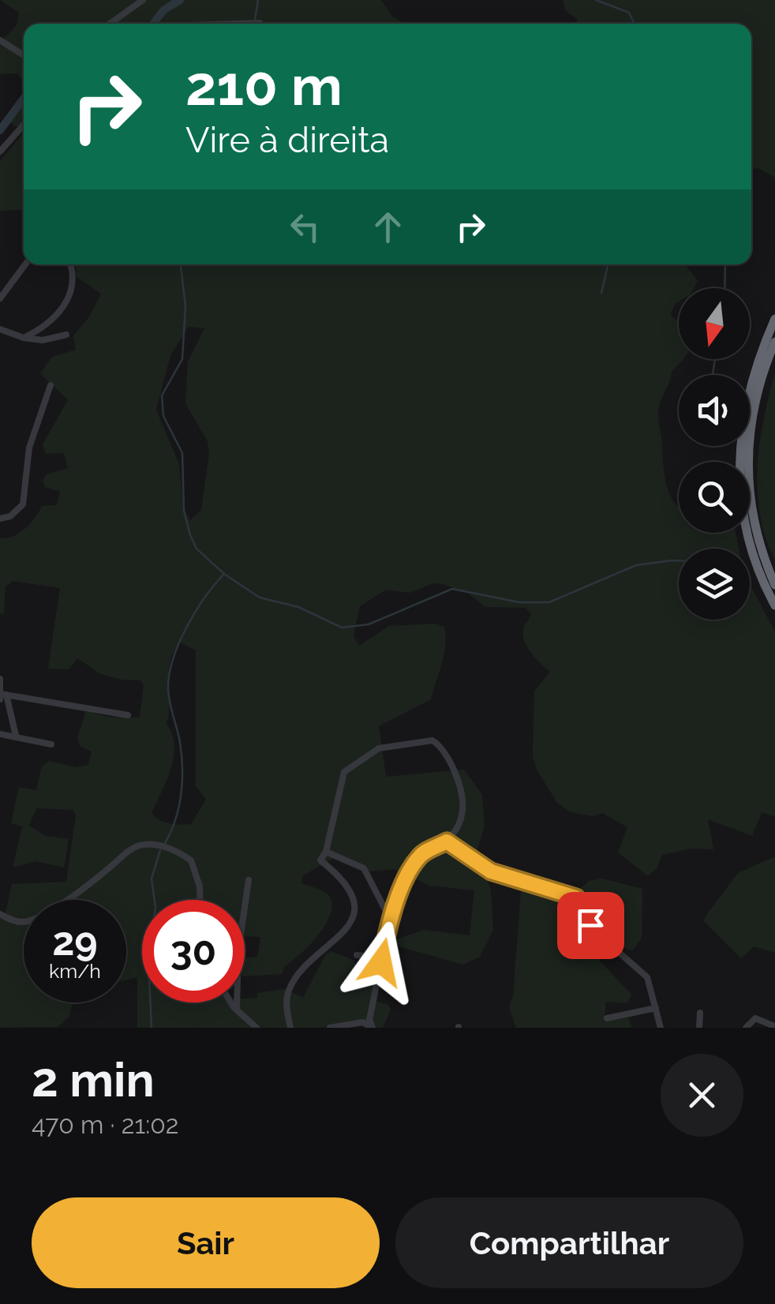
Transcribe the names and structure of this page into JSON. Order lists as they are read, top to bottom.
{
  "north": "bottom",
  "page": {
    "turn": ["210 m", "Vire à direita"],
    "speed": "29 km/h",
    "limit": "30",
    "heading": ["2 min", "470 m · 21:02"],
    "buttons": ["Sair", "Compartilhar"]
  }
}
